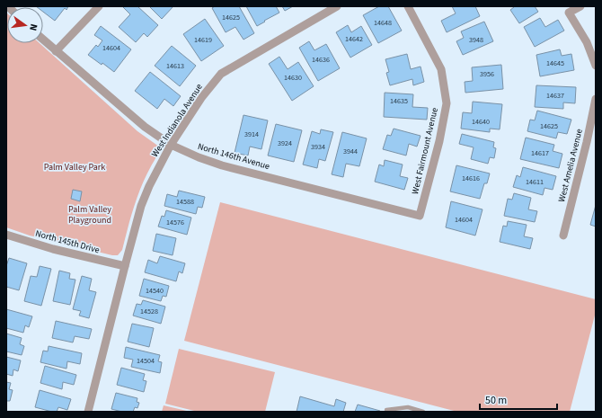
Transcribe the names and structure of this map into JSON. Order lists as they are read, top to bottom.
{
  "streets": {
    "street": [
      "West Indianola Avenue",
      "West Fairmount Avenue",
      "North 146th Avenue",
      "West Amelia Avenue",
      "North 145th Drive"
    ]
  },
  "crossings": [
    ["West Indianola Avenue", "North 146th Avenue"],
    ["West Indianola Avenue", "North 145th Drive"],
    ["West Fairmount Avenue", "North 146th Avenue"]
  ],
  "parks": ["Palm Valley Park", "Palm Valley Playground"],
  "house_numbers": [
    "14625",
    "14648",
    "14642",
    "14619",
    "3948",
    "14604",
    "14636",
    "14645",
    "14613",
    "3956",
    "14630",
    "14637",
    "14635",
    "14640",
    "14625",
    "3914",
    "3924",
    "3934",
    "3944",
    "14617",
    "14616",
    "14611",
    "14588",
    "14604",
    "14576",
    "14540",
    "14528",
    "14504"
  ],
  "scale_bar": "50 m",
  "north": "right"
}
